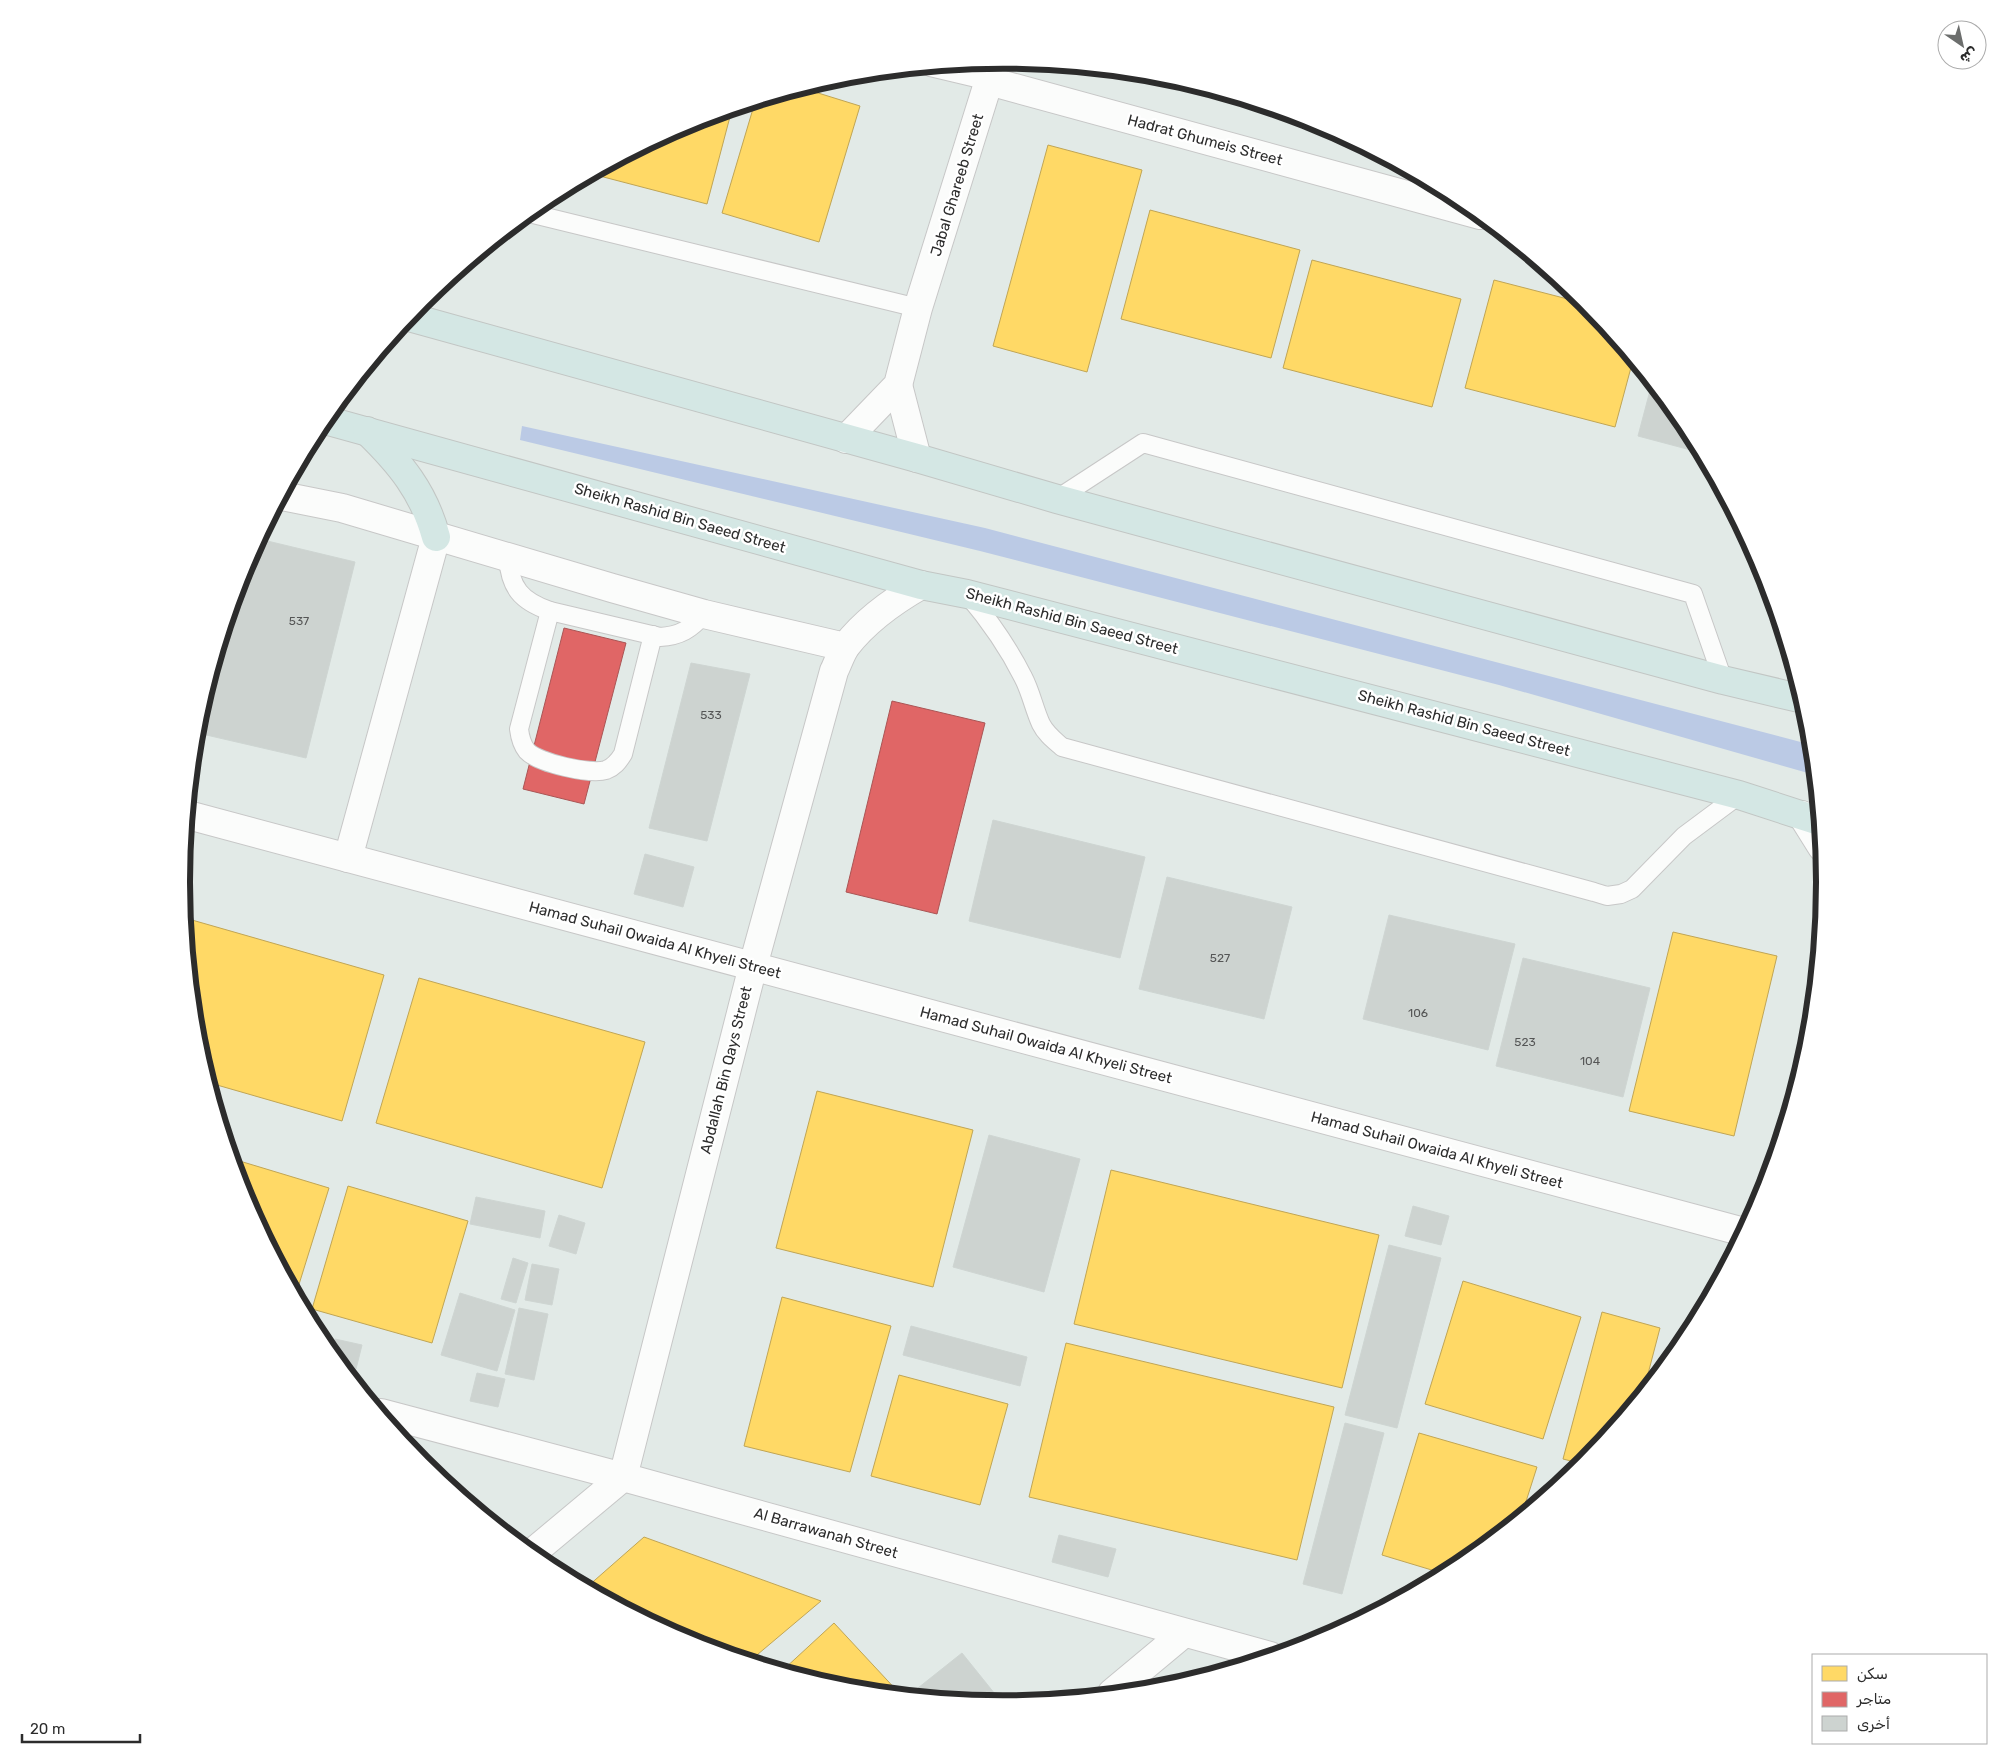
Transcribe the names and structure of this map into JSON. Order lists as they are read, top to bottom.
{
  "streets": {
    "main road": ["Sheikh Rashid Bin Saeed Street"],
    "street": [
      "Hadrat Ghumeis Street",
      "Jabal Ghareeb Street",
      "Hamad Suhail Owaida Al Khyeli Street",
      "Abdallah Bin Qays Street",
      "Al Barrawanah Street"
    ]
  },
  "crossings": [
    ["Hadrat Ghumeis Street", "Jabal Ghareeb Street"],
    ["Sheikh Rashid Bin Saeed Street", "Abdallah Bin Qays Street"],
    ["Hamad Suhail Owaida Al Khyeli Street", "Abdallah Bin Qays Street"],
    ["Abdallah Bin Qays Street", "Al Barrawanah Street"]
  ],
  "house_numbers": [
    "537",
    "533",
    "527",
    "106",
    "523",
    "104"
  ],
  "legend": ["سكن", "متاجر", "أخرى"],
  "scale_bar": "20 m",
  "north": "bottom right"
}
